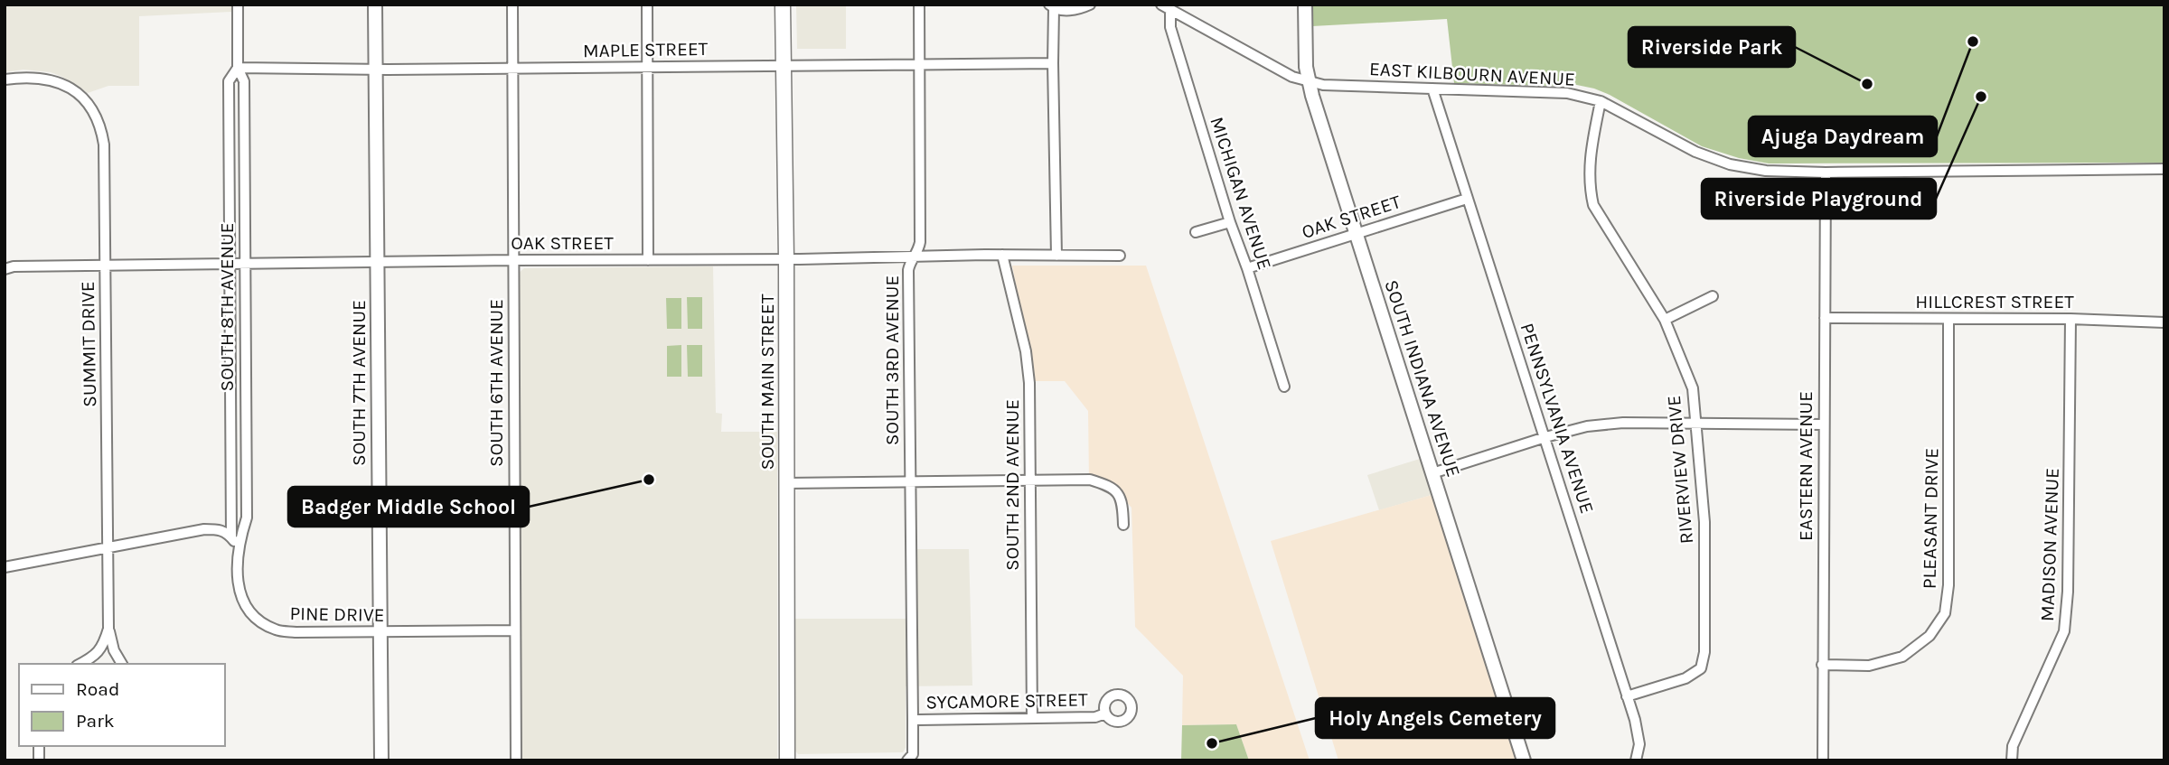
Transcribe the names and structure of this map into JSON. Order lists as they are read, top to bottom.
{
  "streets": {
    "main road": ["SOUTH MAIN STREET"],
    "street": [
      "MAPLE STREET",
      "EAST KILBOURN AVENUE",
      "MICHIGAN AVENUE",
      "OAK STREET",
      "HILLCREST STREET",
      "SOUTH 8TH AVENUE",
      "SUMMIT DRIVE",
      "SOUTH 3RD AVENUE",
      "SOUTH INDIANA AVENUE",
      "SOUTH 7TH AVENUE",
      "SOUTH 6TH AVENUE",
      "PENNSYLVANIA AVENUE",
      "EASTERN AVENUE",
      "RIVERVIEW DRIVE",
      "SOUTH 2ND AVENUE",
      "PLEASANT DRIVE",
      "MADISON AVENUE",
      "PINE DRIVE",
      "SYCAMORE STREET"
    ]
  },
  "crossings": [
    ["MAPLE STREET", "SOUTH 8TH AVENUE"],
    ["MAPLE STREET", "SOUTH 3RD AVENUE"],
    ["MAPLE STREET", "SOUTH MAIN STREET"],
    ["MAPLE STREET", "SOUTH 7TH AVENUE"],
    ["MAPLE STREET", "SOUTH 6TH AVENUE"],
    ["EAST KILBOURN AVENUE", "MICHIGAN AVENUE"],
    ["EAST KILBOURN AVENUE", "SOUTH INDIANA AVENUE"],
    ["EAST KILBOURN AVENUE", "PENNSYLVANIA AVENUE"],
    ["EAST KILBOURN AVENUE", "EASTERN AVENUE"],
    ["EAST KILBOURN AVENUE", "RIVERVIEW DRIVE"],
    ["MICHIGAN AVENUE", "OAK STREET"],
    ["OAK STREET", "SOUTH 8TH AVENUE"],
    ["OAK STREET", "SUMMIT DRIVE"],
    ["OAK STREET", "SOUTH 3RD AVENUE"],
    ["OAK STREET", "SOUTH INDIANA AVENUE"],
    ["OAK STREET", "SOUTH MAIN STREET"],
    ["OAK STREET", "SOUTH 7TH AVENUE"],
    ["OAK STREET", "SOUTH 6TH AVENUE"],
    ["OAK STREET", "PENNSYLVANIA AVENUE"],
    ["OAK STREET", "SOUTH 2ND AVENUE"],
    ["HILLCREST STREET", "EASTERN AVENUE"],
    ["HILLCREST STREET", "PLEASANT DRIVE"],
    ["HILLCREST STREET", "MADISON AVENUE"],
    ["SOUTH 8TH AVENUE", "PINE DRIVE"],
    ["SOUTH 3RD AVENUE", "SYCAMORE STREET"],
    ["SOUTH 7TH AVENUE", "PINE DRIVE"],
    ["SOUTH 6TH AVENUE", "PINE DRIVE"],
    ["PENNSYLVANIA AVENUE", "RIVERVIEW DRIVE"],
    ["EASTERN AVENUE", "PLEASANT DRIVE"],
    ["SOUTH 2ND AVENUE", "SYCAMORE STREET"]
  ],
  "places": [
    "Ajuga Daydream",
    "Riverside Park",
    "Riverside Playground",
    "Badger Middle School",
    "Holy Angels Cemetery"
  ],
  "legend": ["Road", "Park"]
}
